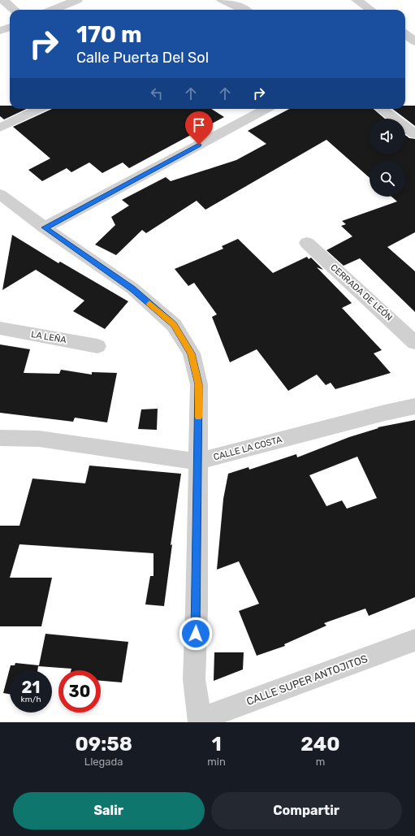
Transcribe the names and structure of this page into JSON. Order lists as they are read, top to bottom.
{
  "streets": {
    "street": [
      "CERRADA DE LEÓN",
      "LA LEÑA",
      "CALLE LA COSTA",
      "CALLE SUPER ANTOJITOS"
    ]
  },
  "page": {
    "turn": ["170 m", "Calle Puerta Del Sol"],
    "speed": "21 km/h",
    "limit": "30",
    "eta": [
      "09:58",
      "Llegada",
      "1",
      "min",
      "240",
      "m"
    ],
    "buttons": ["Salir", "Compartir"]
  }
}
